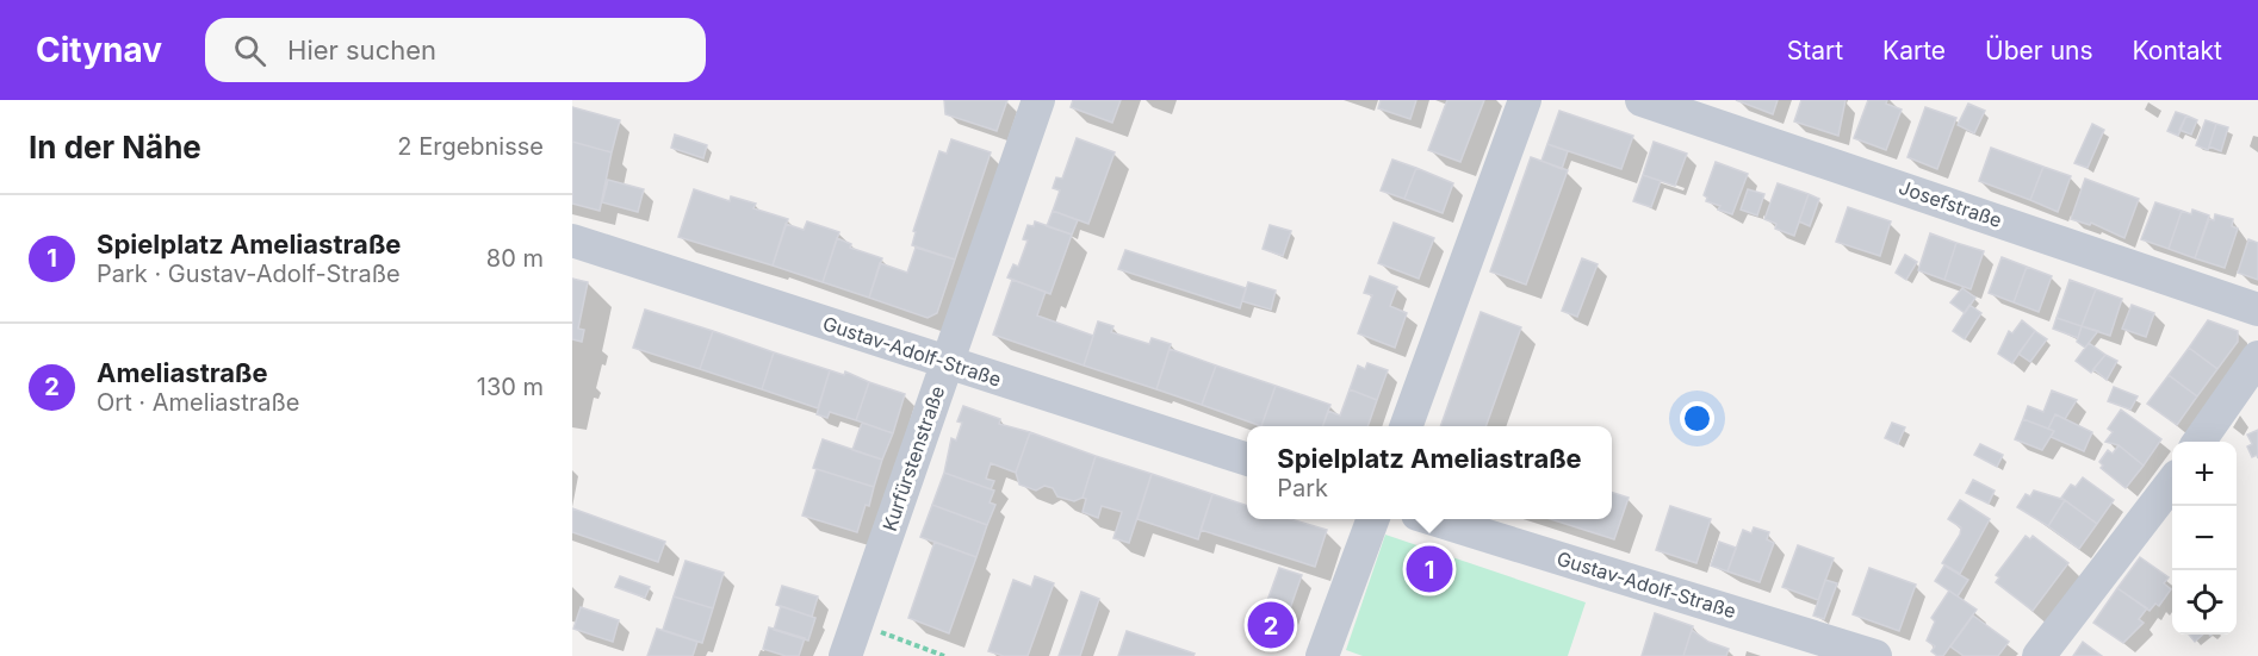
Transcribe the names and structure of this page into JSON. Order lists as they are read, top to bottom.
{
  "streets": {
    "street": ["Josefstraße", "Gustav-Adolf-Straße", "Kurfürstenstraße"]
  },
  "crossings": [
    ["Gustav-Adolf-Straße", "Kurfürstenstraße"]
  ],
  "page": {
    "header": "Citynav",
    "search": "Hier suchen",
    "nav": [
      "Start",
      "Karte",
      "Über uns",
      "Kontakt"
    ],
    "heading": ["In der Nähe", "2 Ergebnisse"],
    "list": [
      {
        "mark": "1",
        "name": "Spielplatz Ameliastraße",
        "note": "Park · Gustav-Adolf-Straße",
        "value": "80 m"
      },
      {
        "mark": "2",
        "name": "Ameliastraße",
        "note": "Ort · Ameliastraße",
        "value": "130 m"
      }
    ],
    "popup": ["Spielplatz Ameliastraße", "Park"],
    "map_buttons": ["+", "−"],
    "pins": ["1", "2"]
  }
}
